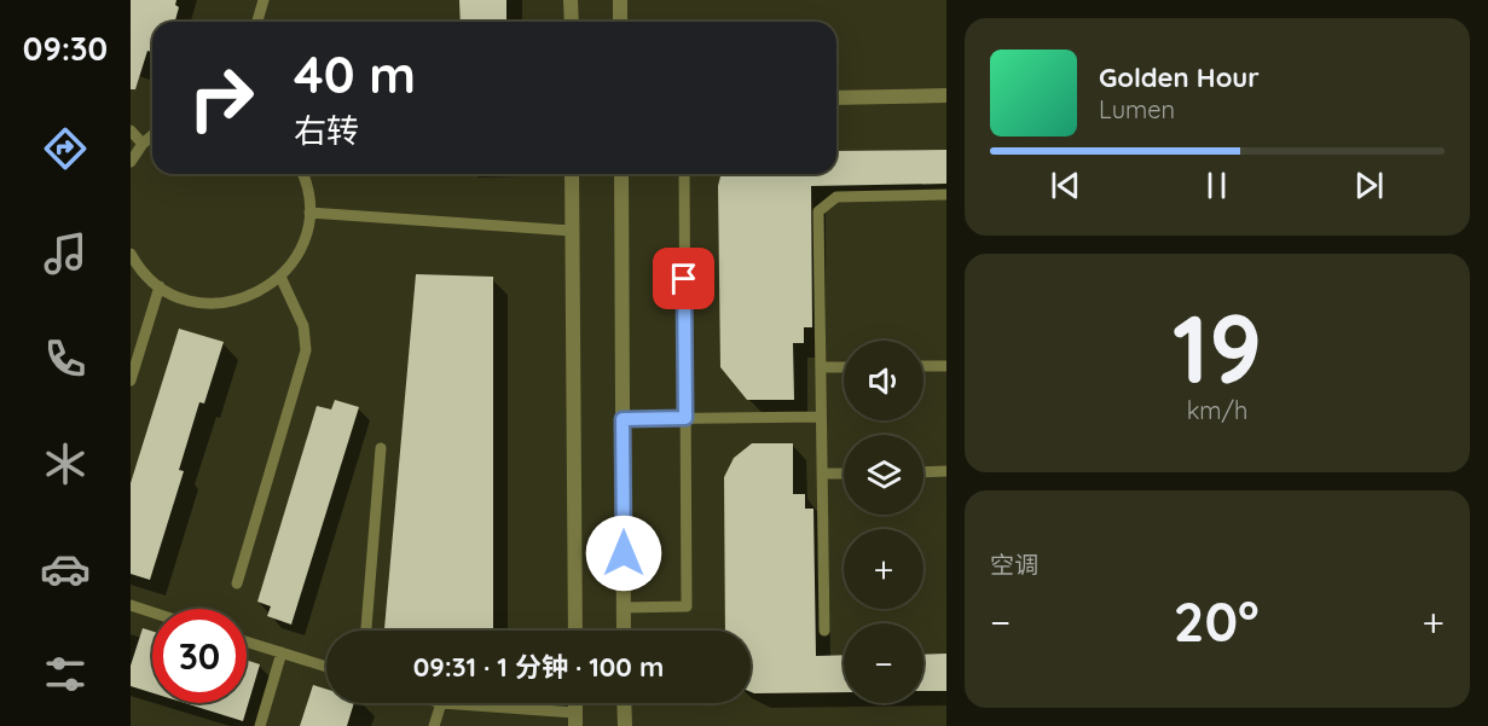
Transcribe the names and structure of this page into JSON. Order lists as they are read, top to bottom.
{
  "page": {
    "tabs": "09:30",
    "turn": ["40 m", "右转"],
    "song": ["Golden Hour", "Lumen"],
    "tile": [
      ["19", "km/h"],
      "空调"
    ],
    "map_buttons": ["+", "−"],
    "heat": ["−", "20°", "+"],
    "limit": "30",
    "trip": "09:31 · 1 分钟 · 100 m"
  }
}
